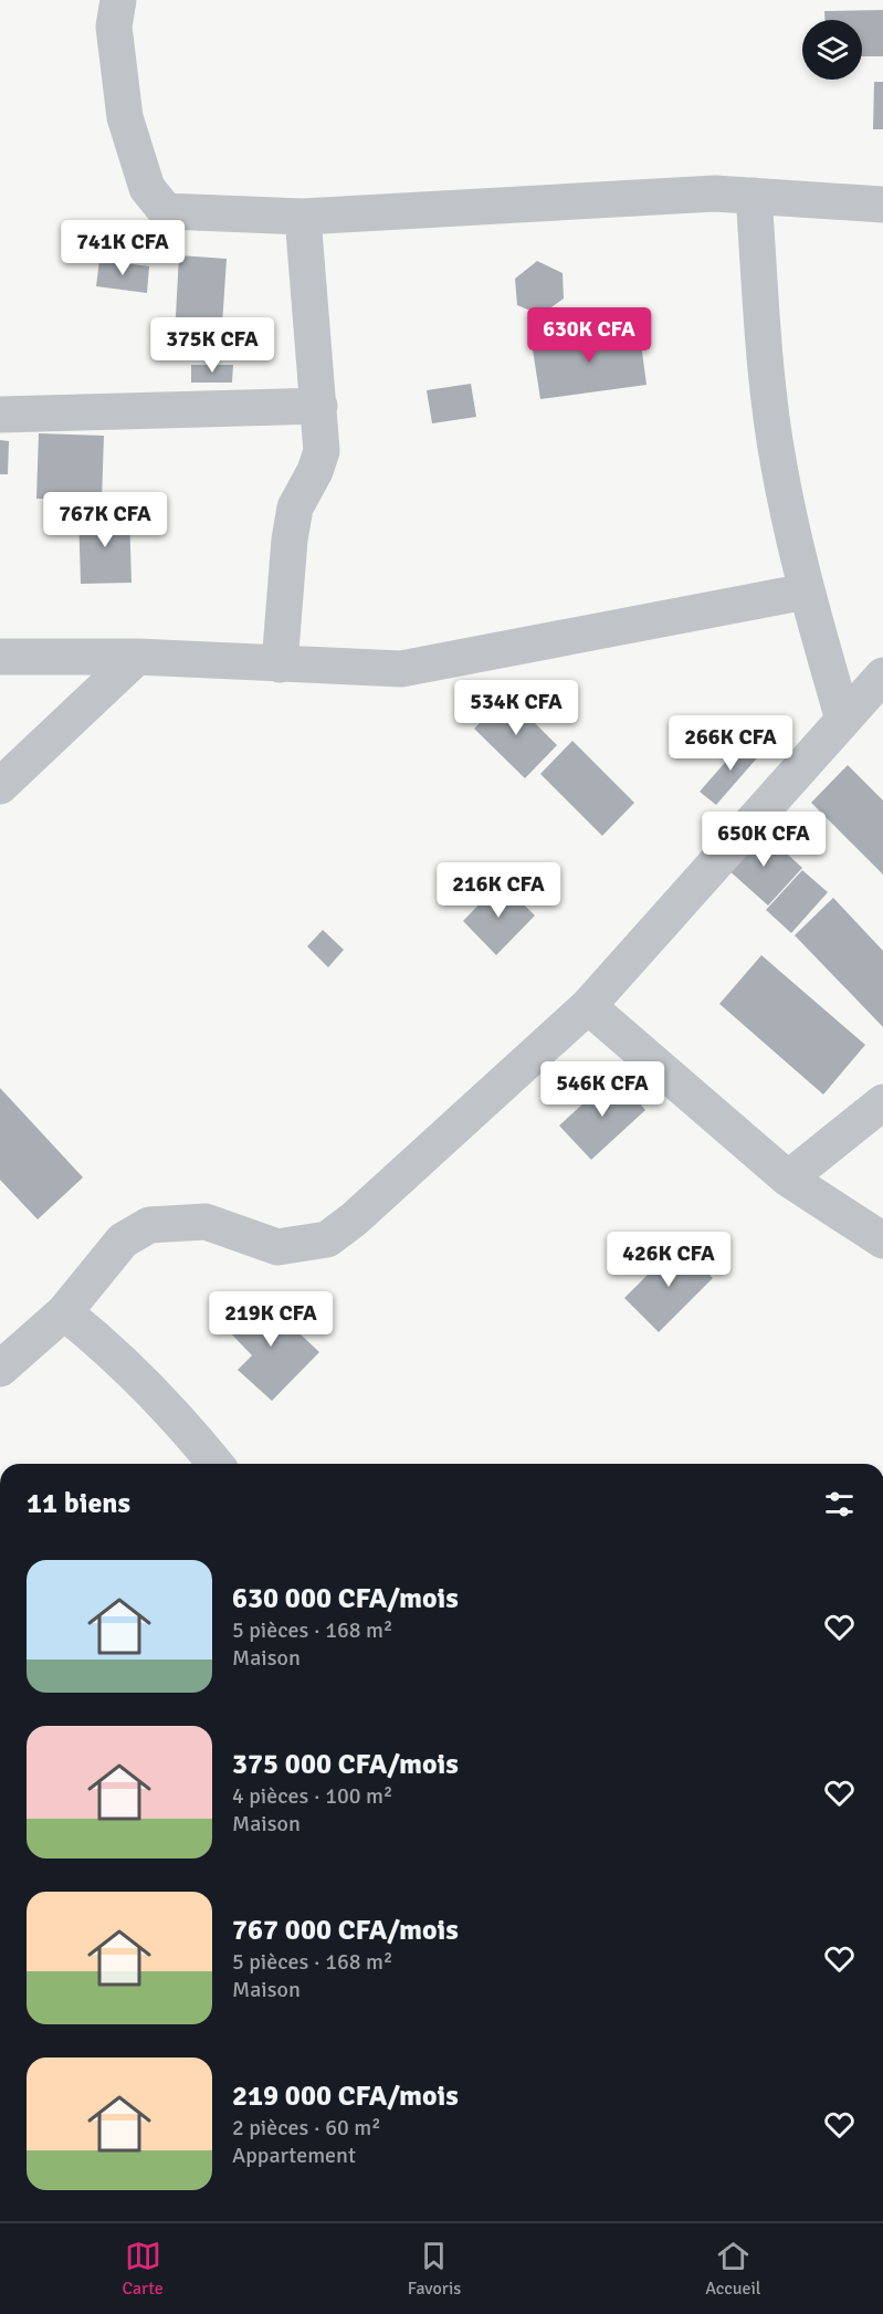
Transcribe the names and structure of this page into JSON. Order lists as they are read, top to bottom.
{
  "page": {
    "price": [
      "741K CFA",
      "630K CFA",
      "375K CFA",
      "767K CFA",
      "534K CFA",
      "266K CFA",
      "650K CFA",
      "216K CFA",
      "546K CFA",
      "426K CFA",
      "219K CFA"
    ],
    "heading": "11 biens",
    "list": [
      {
        "name": "630 000 CFA/mois",
        "note": "5 pièces · 168 m² · Maison"
      },
      {
        "name": "375 000 CFA/mois",
        "note": "4 pièces · 100 m² · Maison"
      },
      {
        "name": "767 000 CFA/mois",
        "note": "5 pièces · 168 m² · Maison"
      },
      {
        "name": "219 000 CFA/mois",
        "note": "2 pièces · 60 m² · Appartement"
      }
    ],
    "tabs": ["Carte", "Favoris", "Accueil"]
  }
}
